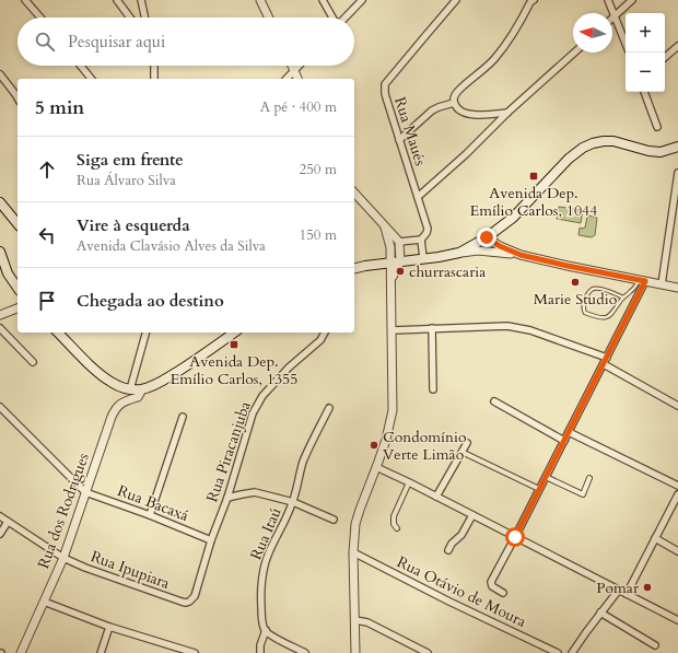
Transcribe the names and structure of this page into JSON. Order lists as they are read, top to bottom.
{
  "streets": {
    "street": [
      "Rua Maués",
      "Rua Piracanjuba",
      "Rua Bacaxá",
      "Rua dos Rodrigues",
      "Rua Itaú",
      "Rua Ipupiara",
      "Rua Otávio de Moura"
    ]
  },
  "crossings": [
    ["Rua Piracanjuba", "Rua Bacaxá"],
    ["Rua Piracanjuba", "Rua Ipupiara"],
    ["Rua Bacaxá", "Rua dos Rodrigues"],
    ["Rua dos Rodrigues", "Rua Ipupiara"]
  ],
  "places": {
    "transit": ["Avenida Dep. Emílio Carlos, 1044", "Avenida Dep. Emílio Carlos, 1355"],
    "other": [
      "churrascaria",
      "Marie Studio",
      "Condomínio Verte Limão",
      "Pomar"
    ]
  },
  "north": "left",
  "page": {
    "map_buttons": ["+", "−"],
    "search": "Pesquisar aqui",
    "heading": ["5 min", "A pé · 400 m"],
    "list": [
      ["Siga em frente", "Rua Álvaro Silva", "250 m"],
      ["Vire à esquerda", "Avenida Clavásio Alves da Silva", "150 m"],
      "Chegada ao destino"
    ]
  }
}
